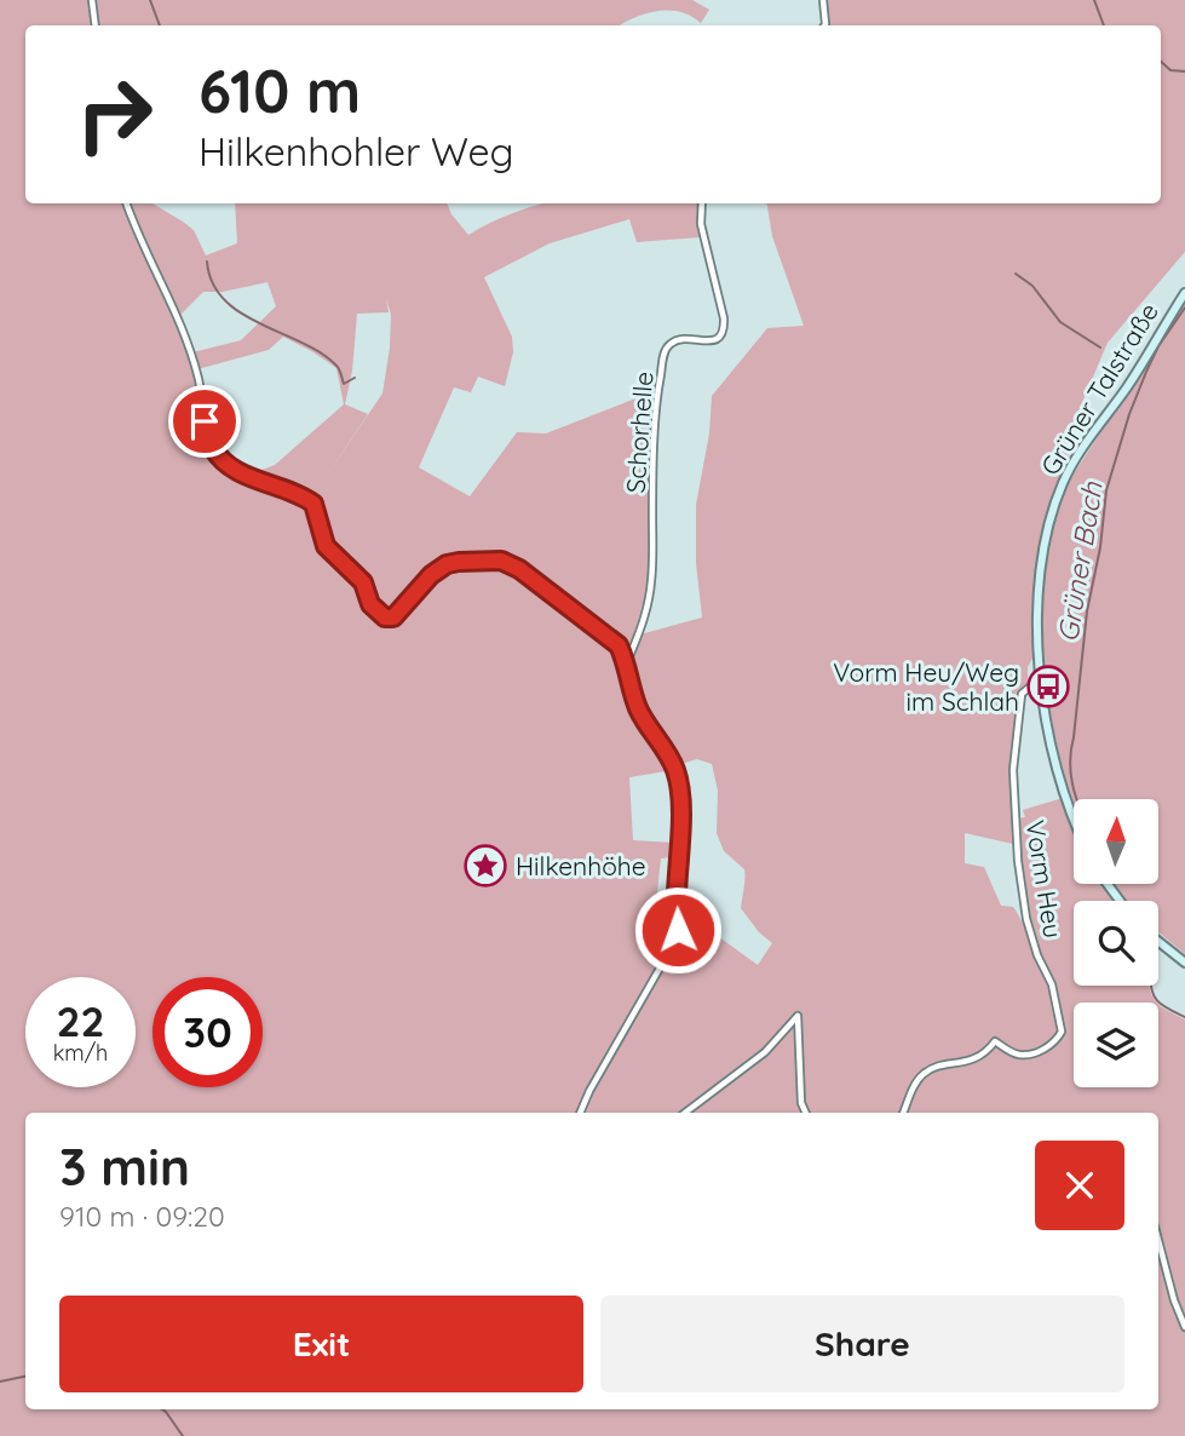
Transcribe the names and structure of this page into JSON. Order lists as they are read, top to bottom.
{
  "streets": {
    "main road": ["Grüner Talstraße"],
    "street": ["Schorhelle", "Vorm Heu"]
  },
  "crossings": [
    ["Grüner Talstraße", "Vorm Heu"]
  ],
  "water": ["Grüner Bach"],
  "places": {
    "bus stop": ["Vorm Heu/Weg im Schlah"],
    "place": ["Hilkenhöhe"]
  },
  "north": "top",
  "page": {
    "turn": ["610 m", "Hilkenhohler Weg"],
    "speed": "22 km/h",
    "limit": "30",
    "heading": ["3 min", "910 m · 09:20"],
    "buttons": ["Exit", "Share"]
  }
}
